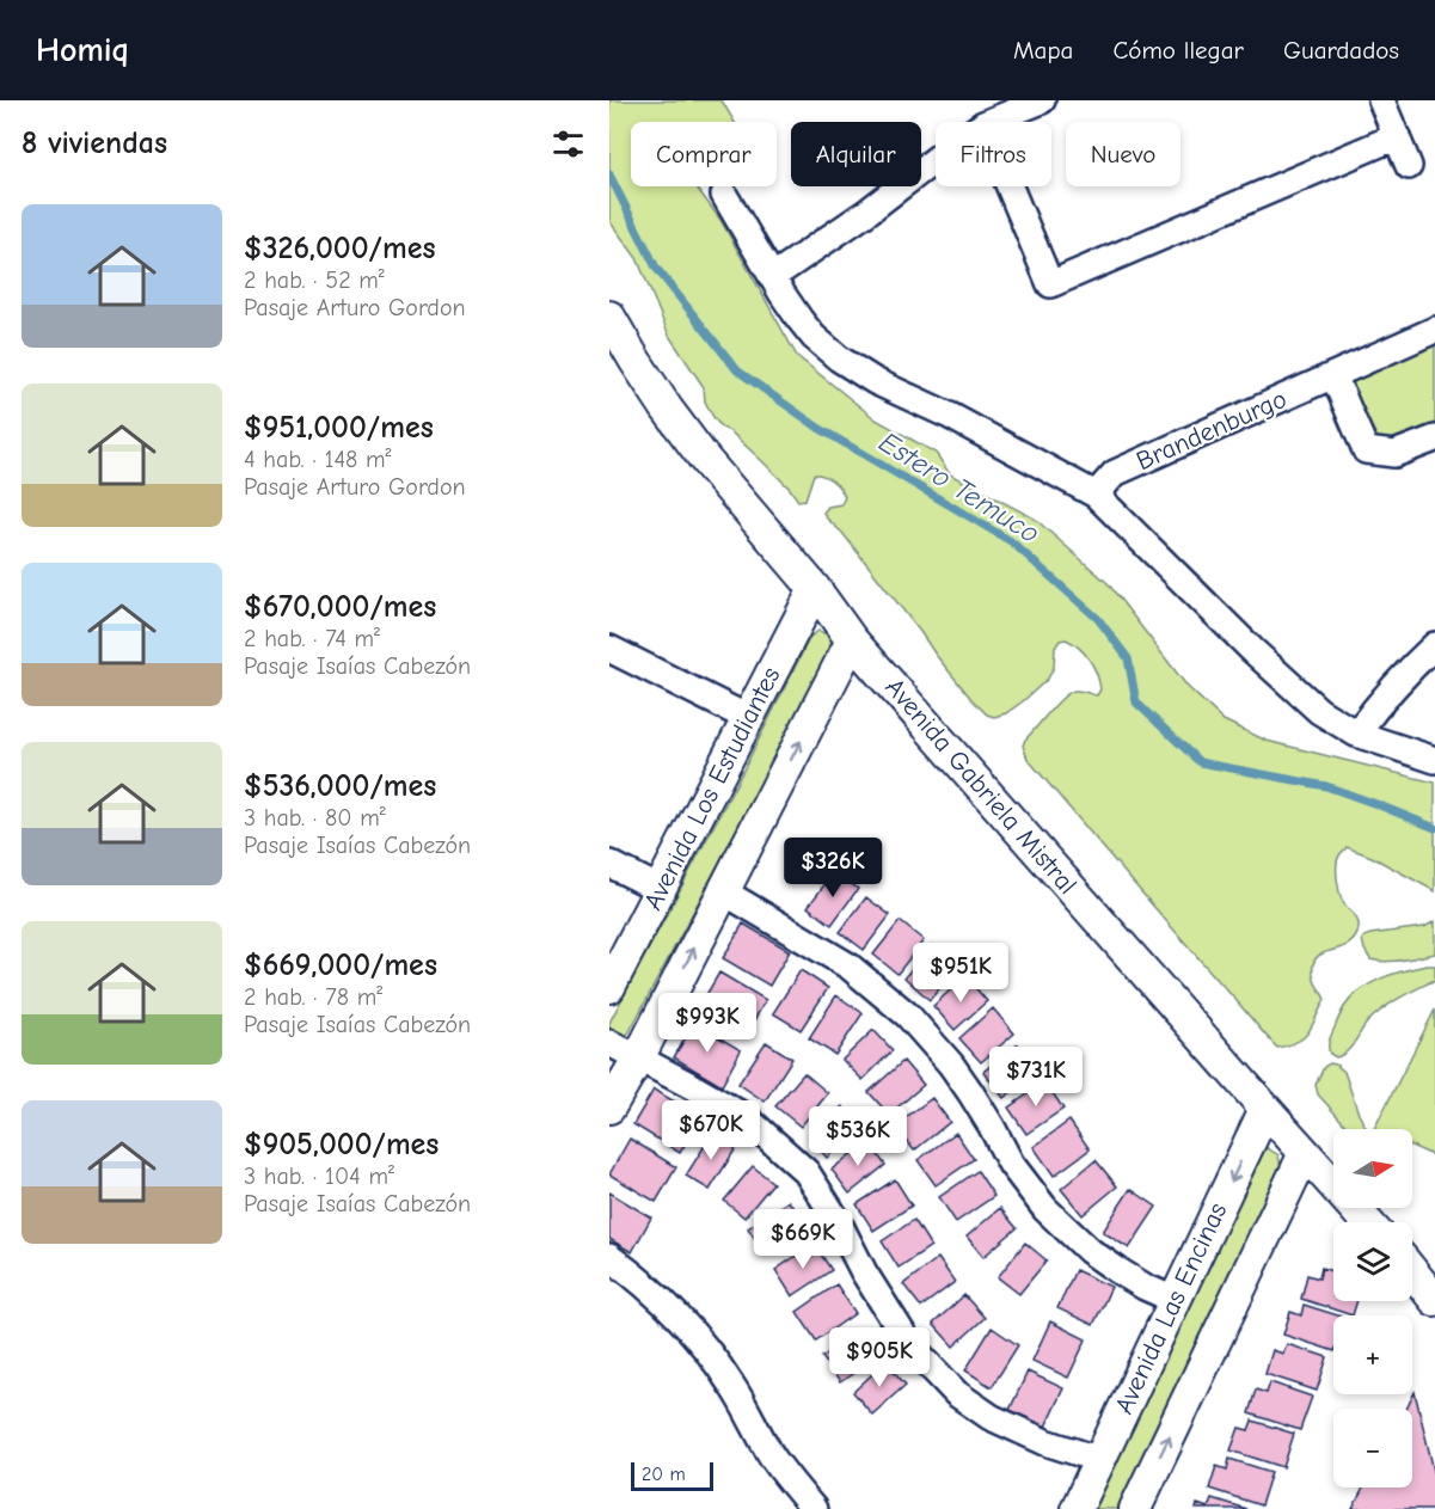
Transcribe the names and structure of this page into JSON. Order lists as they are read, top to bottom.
{
  "streets": {
    "street": [
      "Brandenburgo",
      "Avenida Gabriela Mistral",
      "Avenida Los Estudiantes",
      "Avenida Las Encinas"
    ]
  },
  "crossings": [
    ["Avenida Gabriela Mistral", "Avenida Los Estudiantes"],
    ["Avenida Gabriela Mistral", "Avenida Las Encinas"]
  ],
  "water": ["Estero Temuco"],
  "scale_bar": "20 m",
  "north": "right",
  "page": {
    "header": "Homiq",
    "nav": ["Mapa", "Cómo llegar", "Guardados"],
    "heading": "8 viviendas",
    "chip": [
      "Comprar",
      "Alquilar",
      "Filtros",
      "Nuevo"
    ],
    "list": [
      {
        "name": "$326,000/mes",
        "note": "2 hab. · 52 m² · Pasaje Arturo Gordon"
      },
      {
        "name": "$951,000/mes",
        "note": "4 hab. · 148 m² · Pasaje Arturo Gordon"
      },
      {
        "name": "$670,000/mes",
        "note": "2 hab. · 74 m² · Pasaje Isaías Cabezón"
      },
      {
        "name": "$536,000/mes",
        "note": "3 hab. · 80 m² · Pasaje Isaías Cabezón"
      },
      {
        "name": "$669,000/mes",
        "note": "2 hab. · 78 m² · Pasaje Isaías Cabezón"
      },
      {
        "name": "$905,000/mes",
        "note": "3 hab. · 104 m² · Pasaje Isaías Cabezón"
      }
    ],
    "price": [
      "$326K",
      "$951K",
      "$993K",
      "$731K",
      "$670K",
      "$536K",
      "$669K",
      "$905K"
    ],
    "map_buttons": ["+", "−"],
    "scale": "20 m"
  }
}
